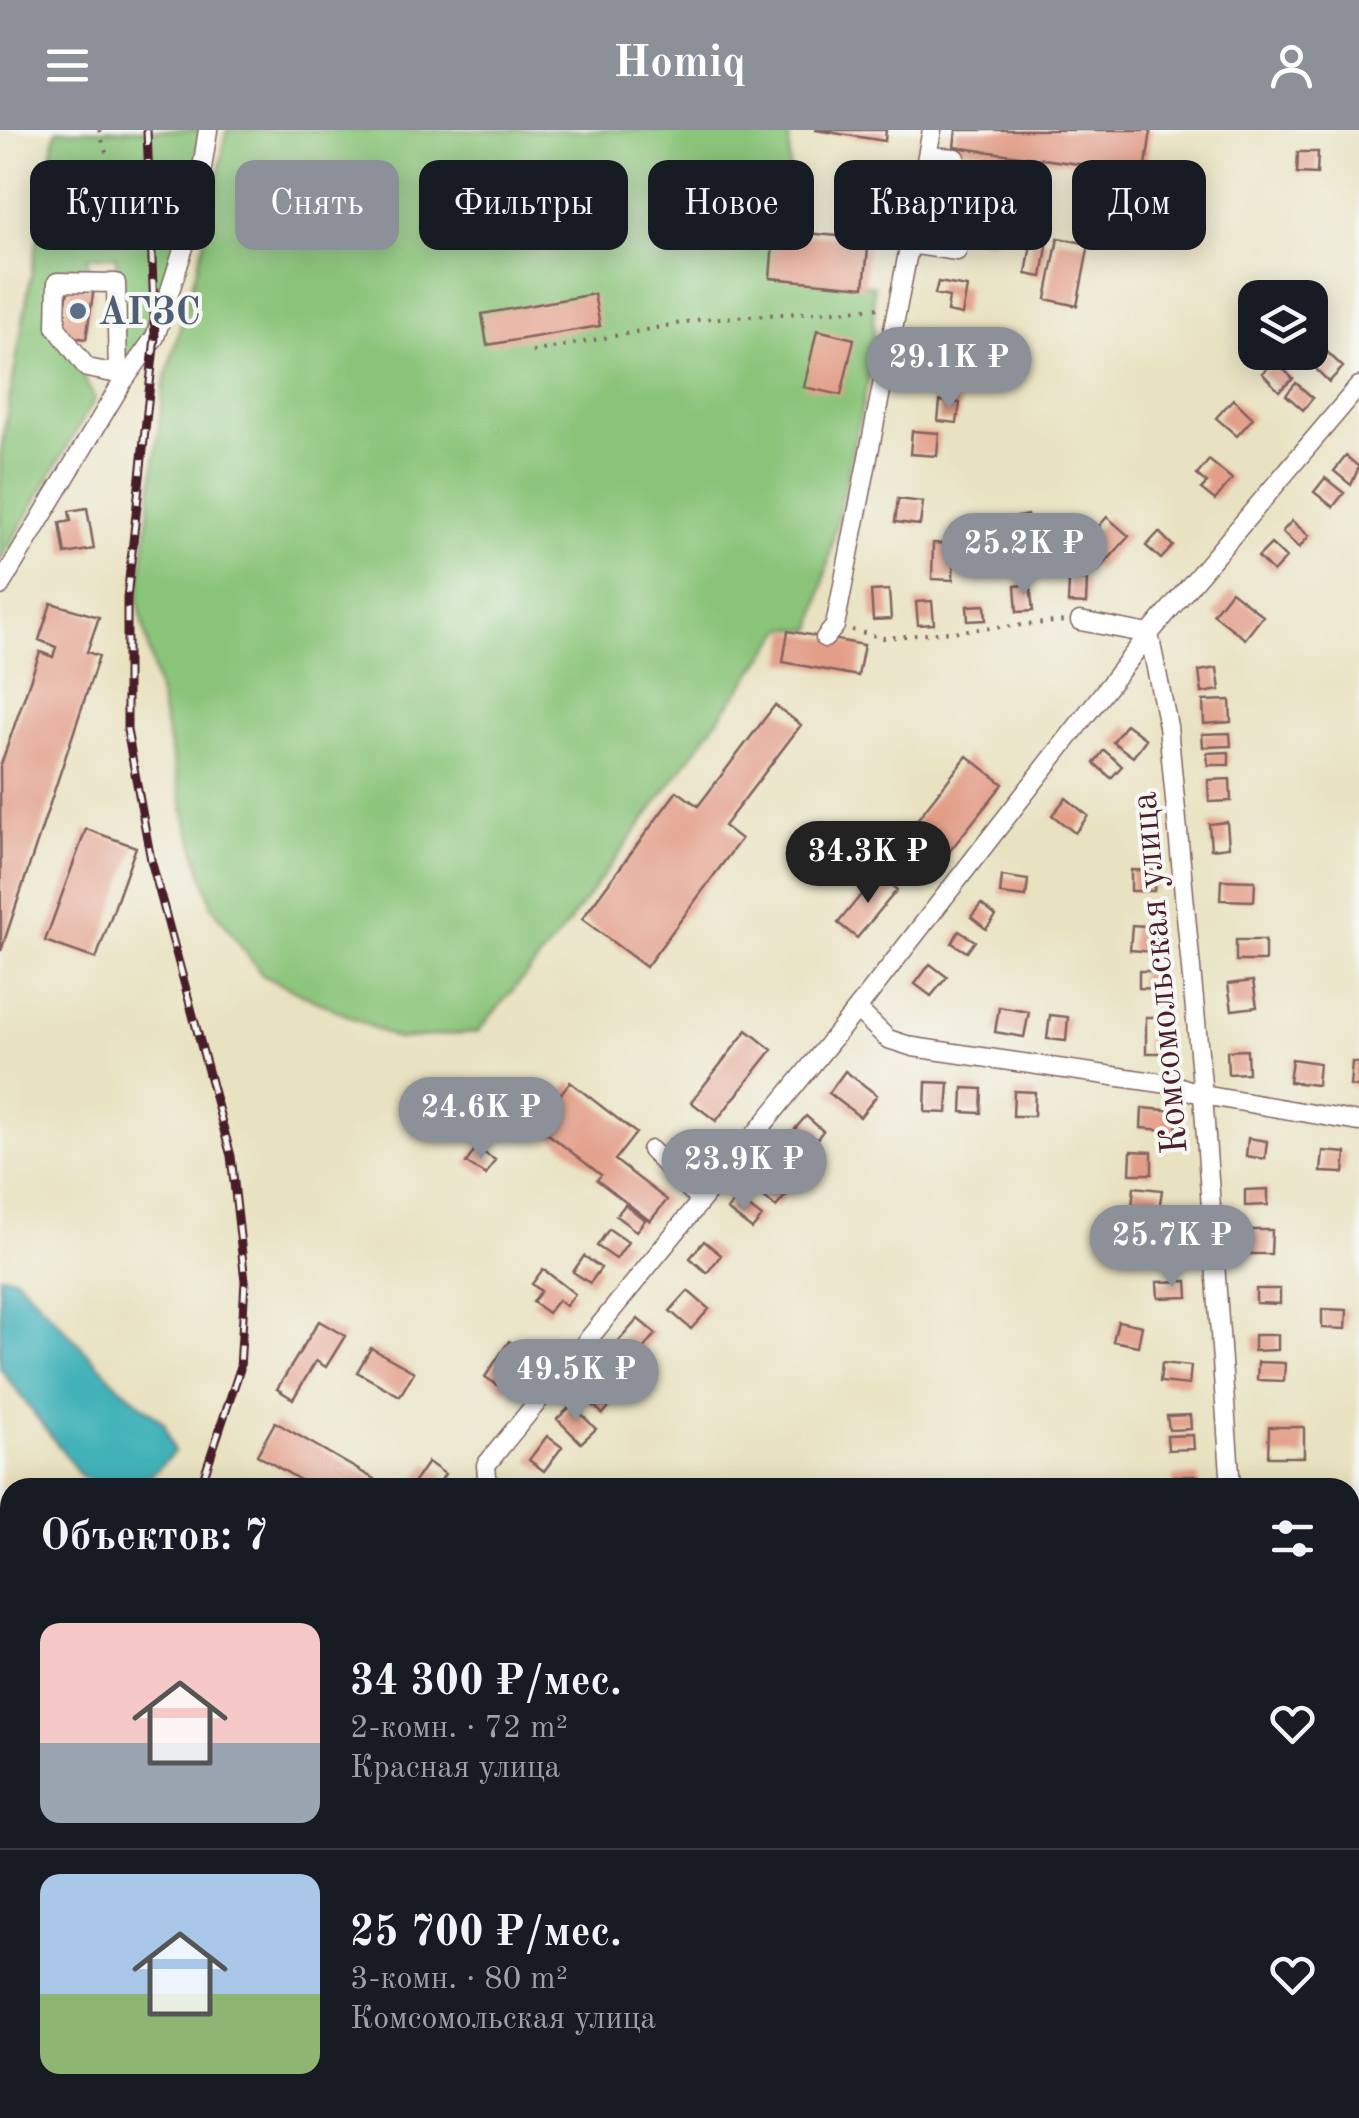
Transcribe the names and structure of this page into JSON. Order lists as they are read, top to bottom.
{
  "streets": {
    "street": ["Комсомольская улица"]
  },
  "places": ["АГЗС"],
  "page": {
    "header": "Homiq",
    "chip": [
      "Купить",
      "Снять",
      "Фильтры",
      "Новое",
      "Квартира",
      "Дом"
    ],
    "price": [
      "29.1K ₽",
      "25.2K ₽",
      "34.3K ₽",
      "24.6K ₽",
      "23.9K ₽",
      "25.7K ₽",
      "49.5K ₽"
    ],
    "heading": "Объектов: 7",
    "list": [
      {
        "name": "34 300 ₽/мес.",
        "note": "2-комн. · 72 m² · Красная улица"
      },
      {
        "name": "25 700 ₽/мес.",
        "note": "3-комн. · 80 m² · Комсомольская улица"
      }
    ]
  }
}
